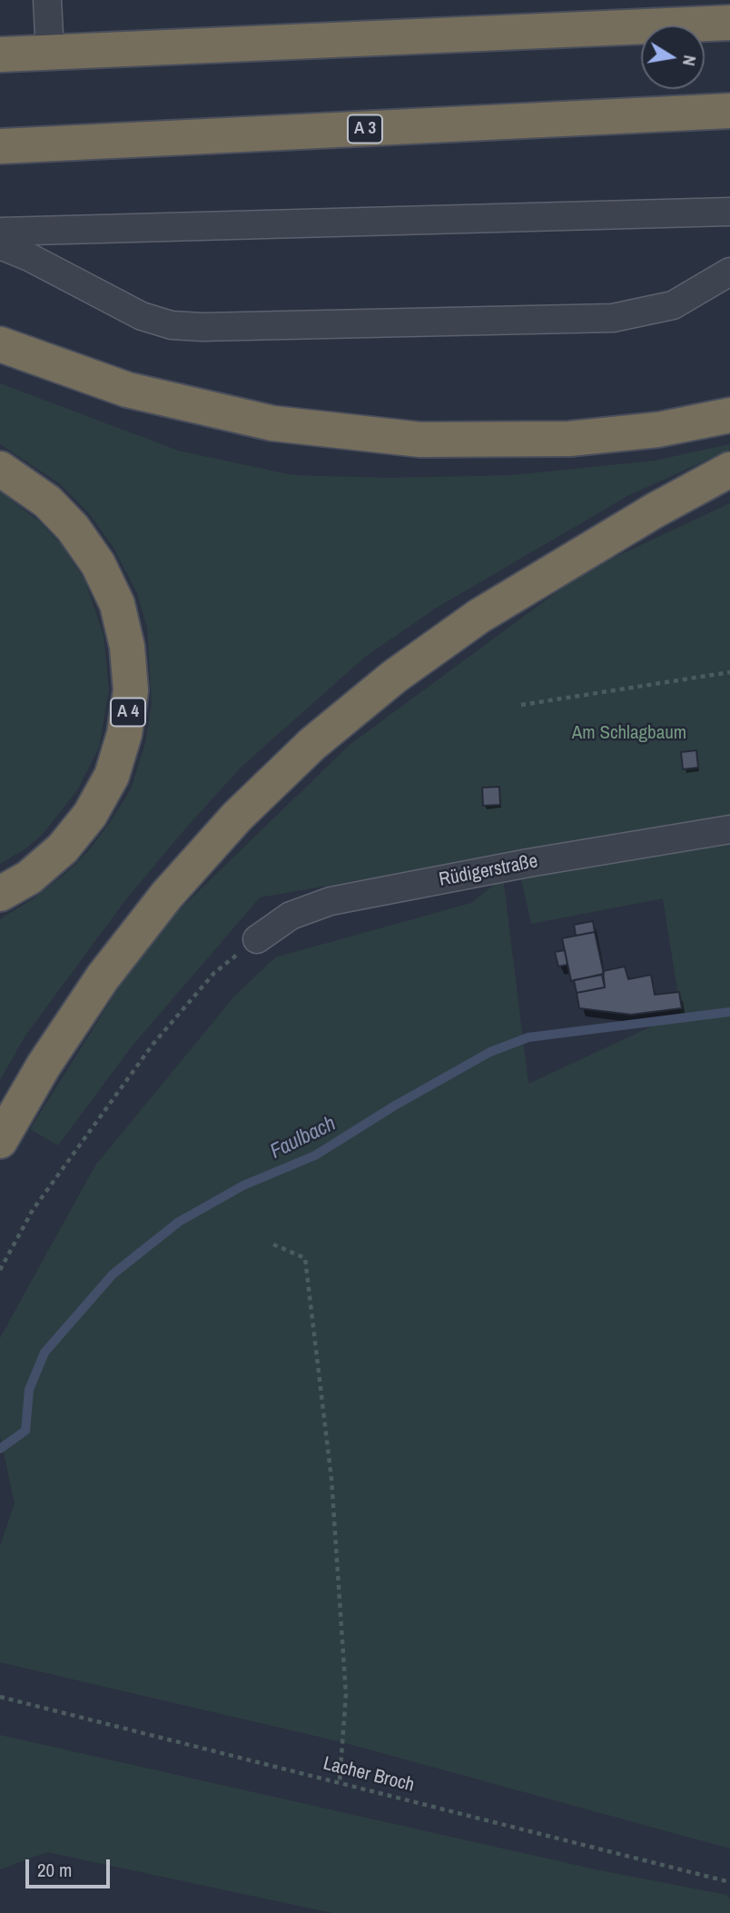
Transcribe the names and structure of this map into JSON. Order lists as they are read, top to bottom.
{
  "streets": {
    "highway": ["A 3", "A 4"],
    "lane": ["Rüdigerstraße"],
    "path": ["Lacher Broch"]
  },
  "water": ["Faulbach"],
  "parks": ["Am Schlagbaum"],
  "scale_bar": "20 m",
  "north": "right"
}
